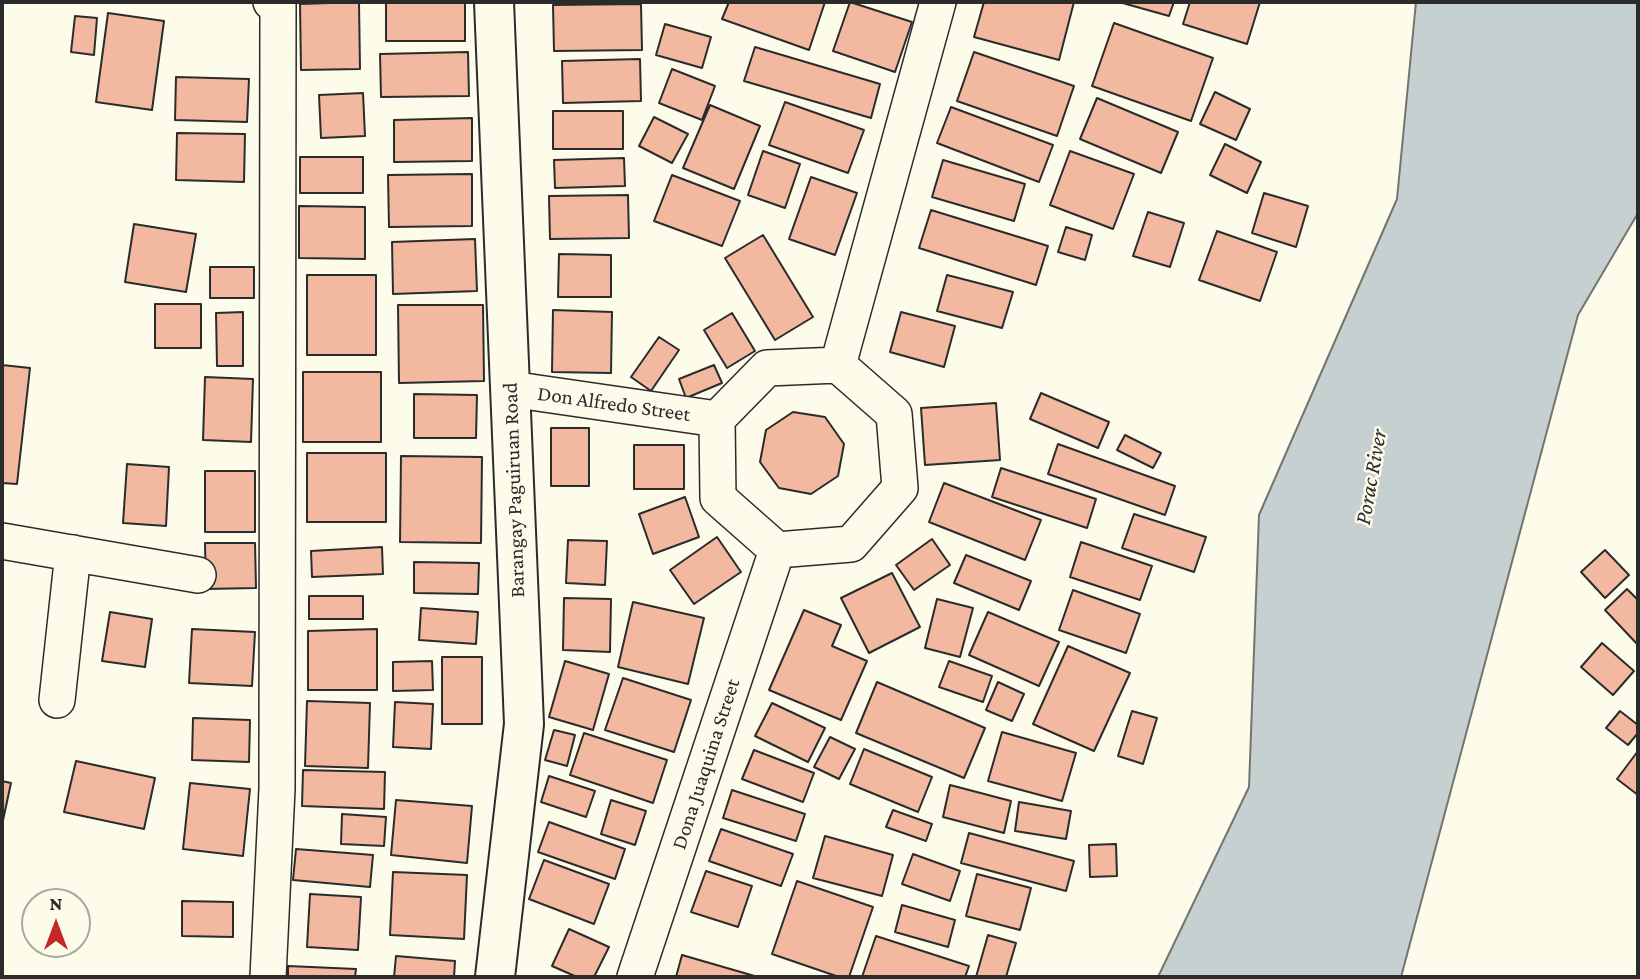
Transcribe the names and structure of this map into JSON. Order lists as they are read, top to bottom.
{
  "streets": {
    "street": ["Don Alfredo Street", "Barangay Paguiruan Road", "Dona Juaquina Street"]
  },
  "crossings": [
    ["Don Alfredo Street", "Barangay Paguiruan Road"],
    ["Don Alfredo Street", "Dona Juaquina Street"]
  ],
  "water": ["Porac River"],
  "north": "top"
}
